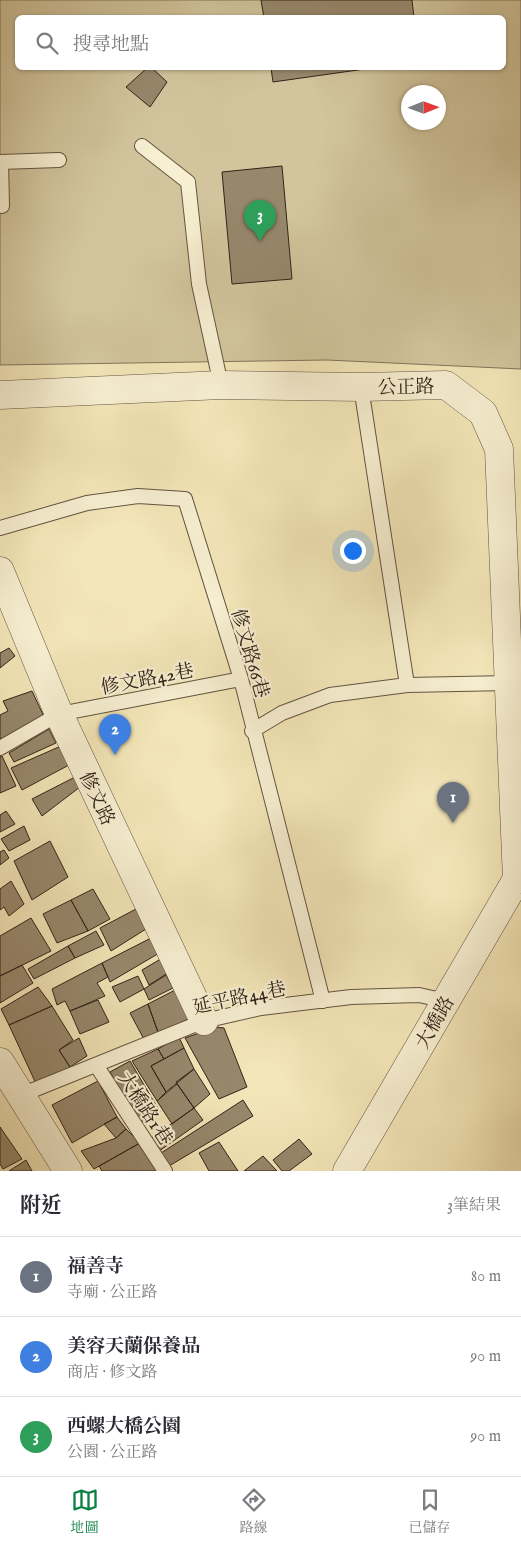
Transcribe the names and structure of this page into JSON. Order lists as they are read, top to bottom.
{
  "streets": {
    "street": ["公正路", "修文路", "大橋路"],
    "lane": [
      "修文路66巷",
      "修文路42巷",
      "延平路44巷",
      "大橋路1巷"
    ]
  },
  "crossings": [
    ["公正路", "大橋路"],
    ["修文路66巷", "修文路42巷"],
    ["修文路66巷", "延平路44巷"],
    ["修文路42巷", "修文路"],
    ["修文路", "延平路44巷"],
    ["延平路44巷", "大橋路"],
    ["延平路44巷", "大橋路1巷"]
  ],
  "north": "right",
  "page": {
    "search": "搜尋地點",
    "pins": ["3", "2", "1"],
    "heading": ["附近", "3筆結果"],
    "list": [
      {
        "mark": "1",
        "name": "福善寺",
        "note": "寺廟 · 公正路",
        "value": "80 m"
      },
      {
        "mark": "2",
        "name": "美容天蘭保養品",
        "note": "商店 · 修文路",
        "value": "90 m"
      },
      {
        "mark": "3",
        "name": "西螺大橋公園",
        "note": "公園 · 公正路",
        "value": "90 m"
      }
    ],
    "nav": ["地圖", "路線", "已儲存"]
  }
}
